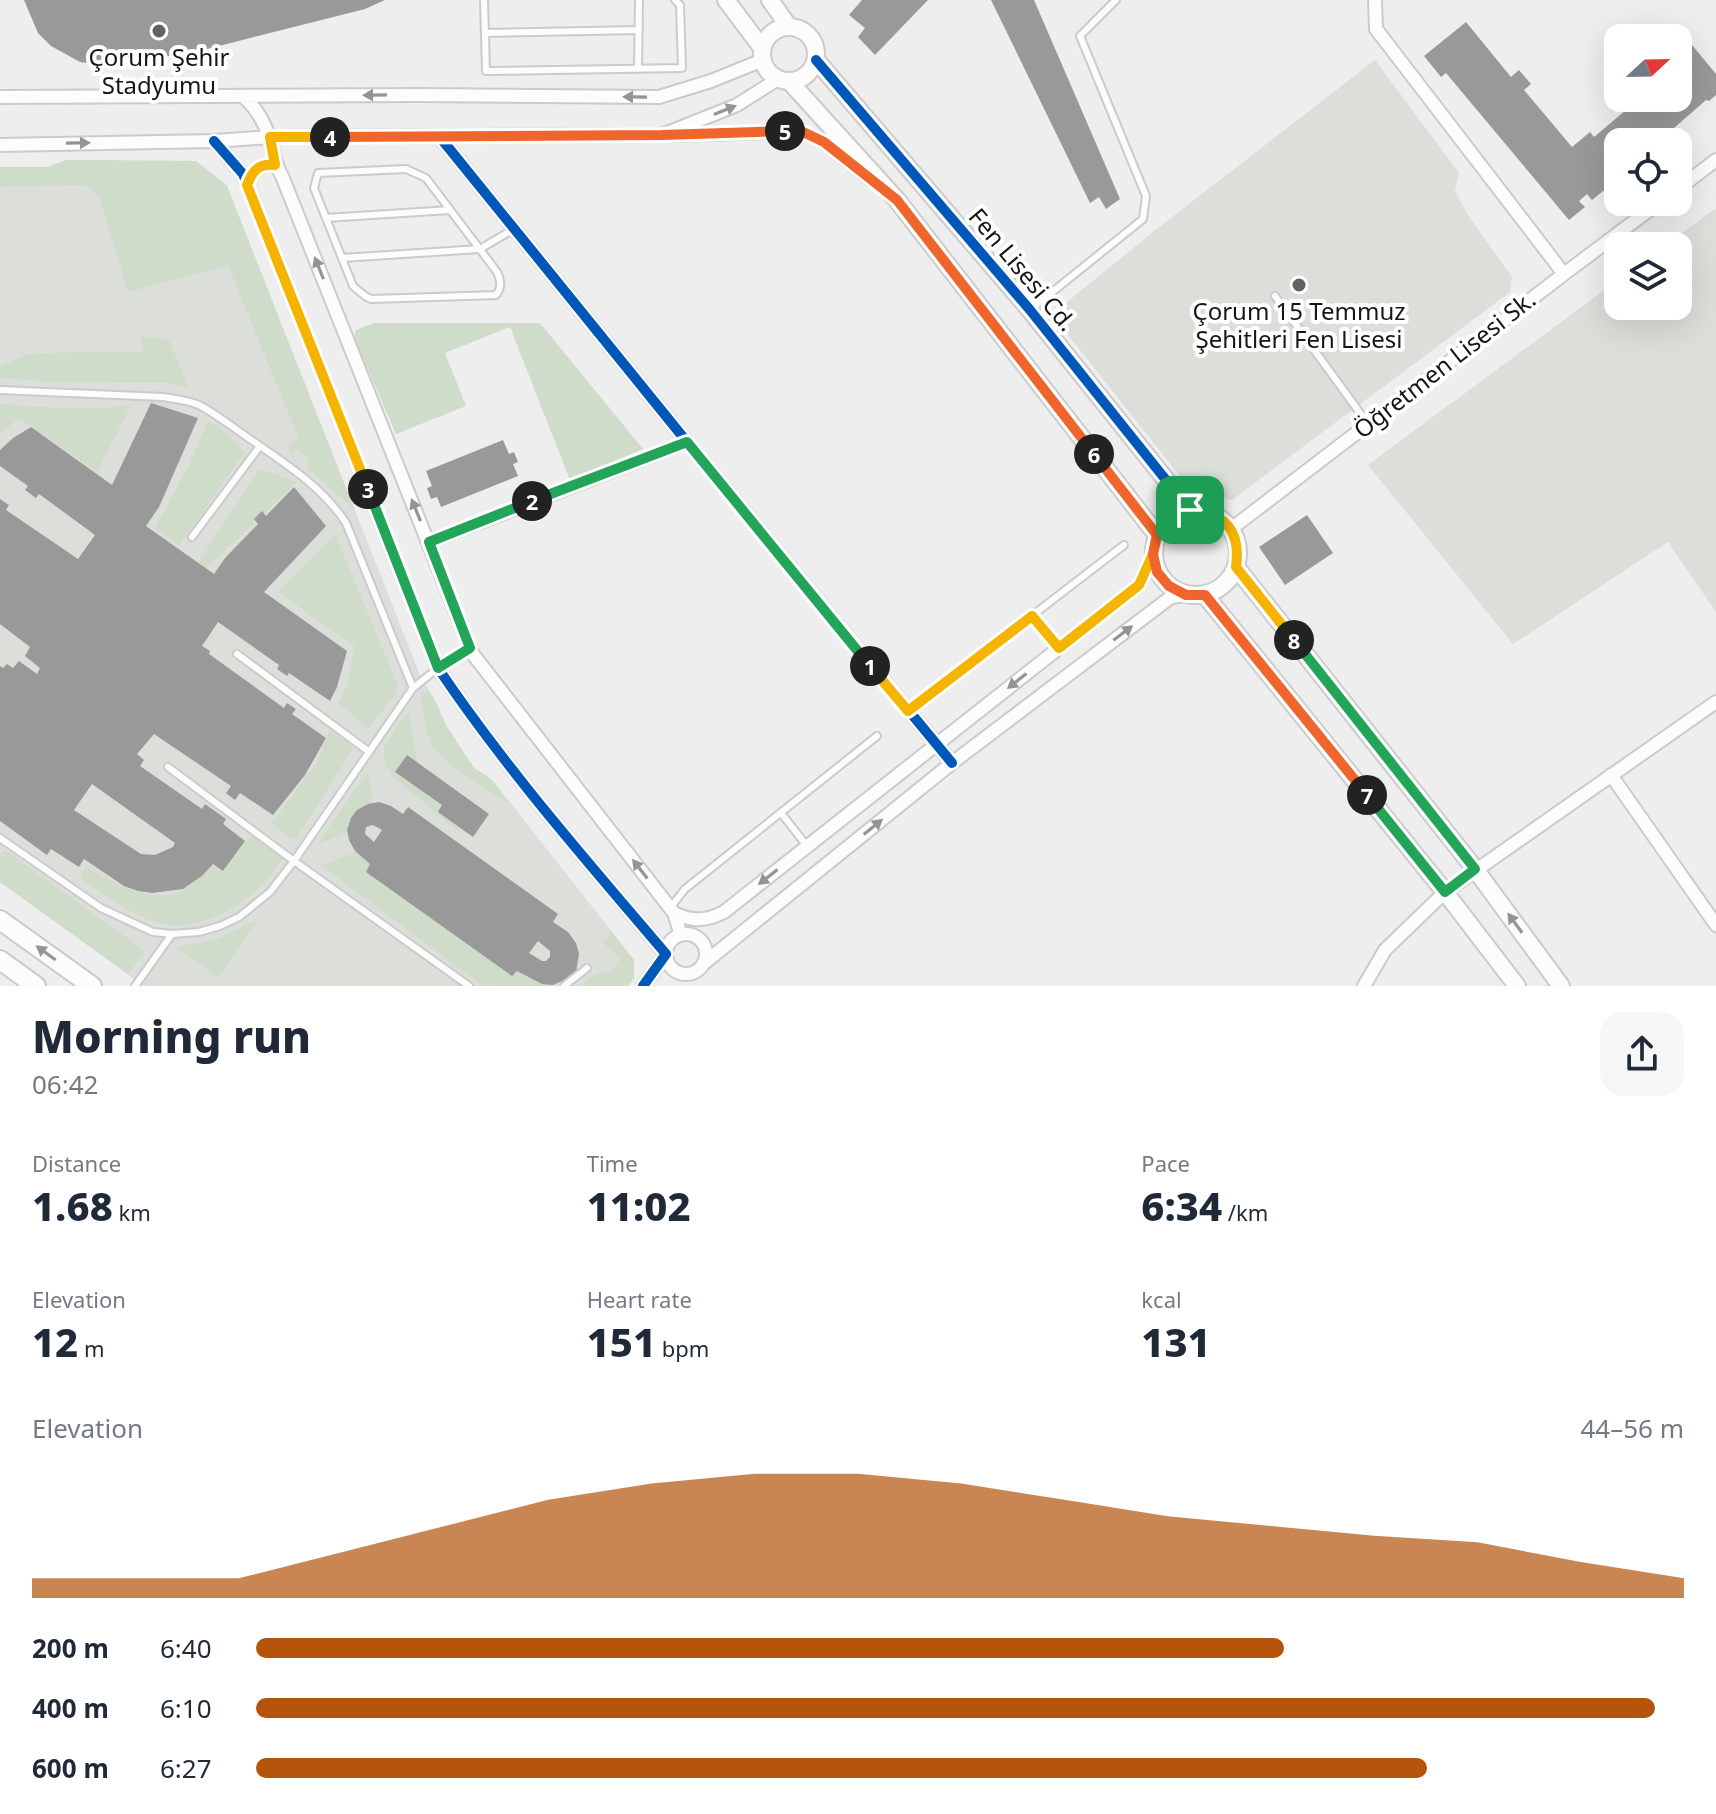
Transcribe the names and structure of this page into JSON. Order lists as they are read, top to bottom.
{
  "streets": {
    "street": ["Fen Lisesi Cd.", "Öğretmen Lisesi Sk."]
  },
  "crossings": [
    ["Fen Lisesi Cd.", "Öğretmen Lisesi Sk."]
  ],
  "places": ["Çorum Şehir Stadyumu", "Çorum 15 Temmuz Şehitleri Fen Lisesi"],
  "north": "right",
  "page": {
    "pins": [
      "5",
      "4",
      "6",
      "3",
      "2",
      "8",
      "1",
      "7"
    ],
    "heading": ["Morning run", "06:42"],
    "stats": [
      ["Distance", "1.68 km"],
      ["Time", "11:02"],
      ["Pace", "6:34 /km"],
      ["Elevation", "12 m"],
      ["Heart rate", "151 bpm"],
      ["kcal", "131"]
    ],
    "chart": ["Elevation", "44–56 m"],
    "list": [
      {
        "name": "200 m",
        "note": "6:40"
      },
      {
        "name": "400 m",
        "note": "6:10"
      },
      {
        "name": "600 m",
        "note": "6:27"
      }
    ]
  }
}
